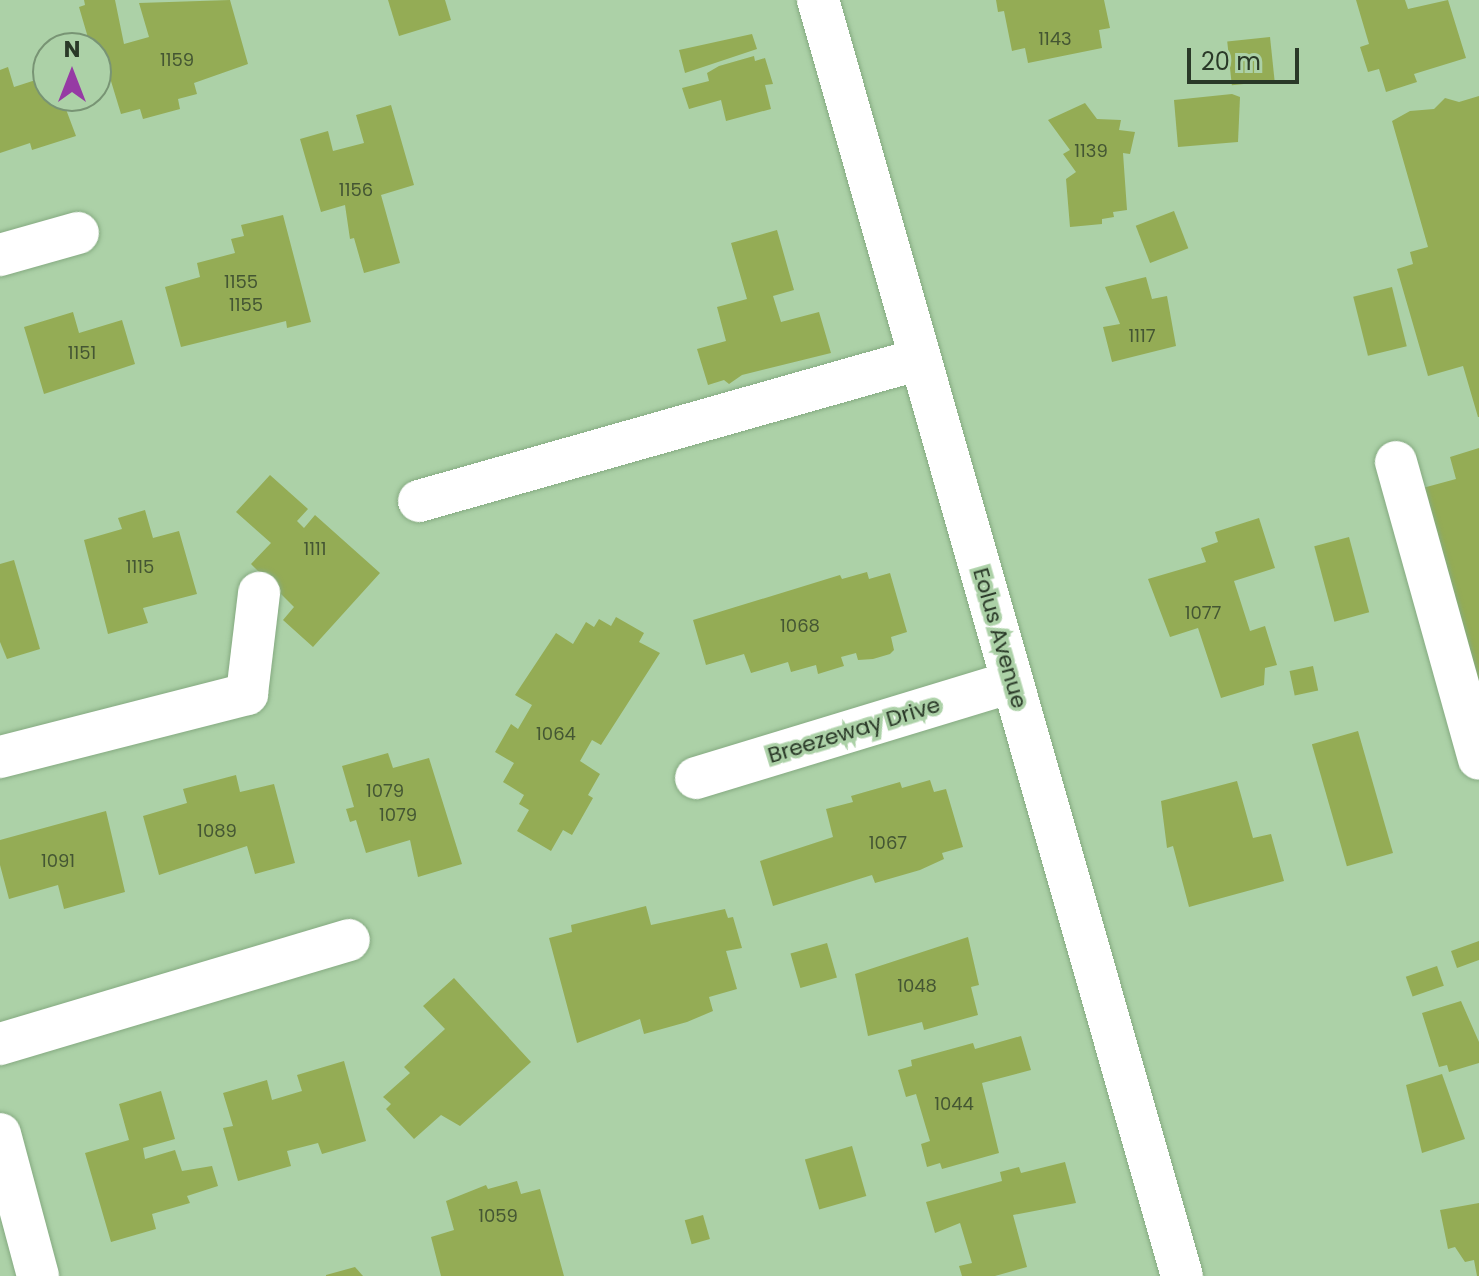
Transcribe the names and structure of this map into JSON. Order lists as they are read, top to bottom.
{
  "streets": {
    "street": ["Eolus Avenue", "Breezeway Drive"]
  },
  "crossings": [
    ["Eolus Avenue", "Breezeway Drive"]
  ],
  "house_numbers": [
    "1143",
    "1159",
    "1139",
    "1156",
    "1155",
    "1155",
    "1117",
    "1151",
    "1111",
    "1115",
    "1077",
    "1068",
    "1064",
    "1079",
    "1079",
    "1089",
    "1067",
    "1091",
    "1048",
    "1044",
    "1059"
  ],
  "scale_bar": "20 m",
  "north": "top"
}
